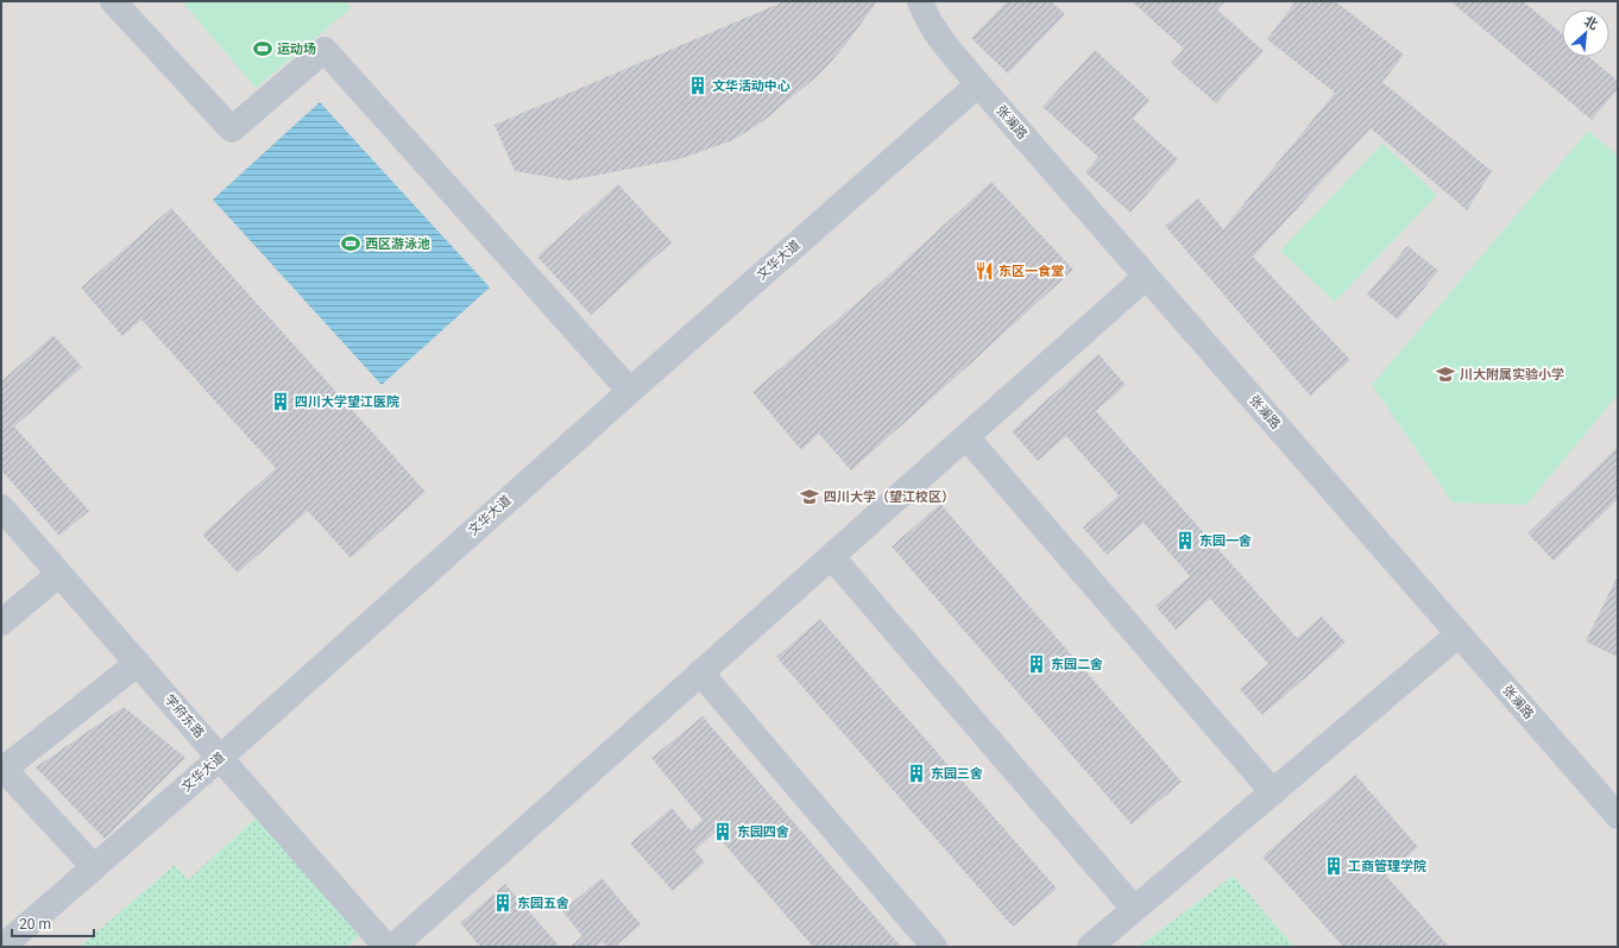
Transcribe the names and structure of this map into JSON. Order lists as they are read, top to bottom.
{
  "streets": {
    "street": ["张澜路", "文华大道", "学府东路"]
  },
  "crossings": [
    ["张澜路", "文华大道"],
    ["文华大道", "学府东路"]
  ],
  "places": {
    "sports": ["运动场", "西区游泳池"],
    "building": [
      "文华活动中心",
      "四川大学望江医院",
      "东园一舍",
      "东园二舍",
      "东园三舍",
      "东园四舍",
      "工商管理学院",
      "东园五舍"
    ],
    "restaurant": ["东区一食堂"],
    "school or university": ["川大附属实验小学", "四川大学（望江校区）"]
  },
  "scale_bar": "20 m",
  "north": "top right"
}
